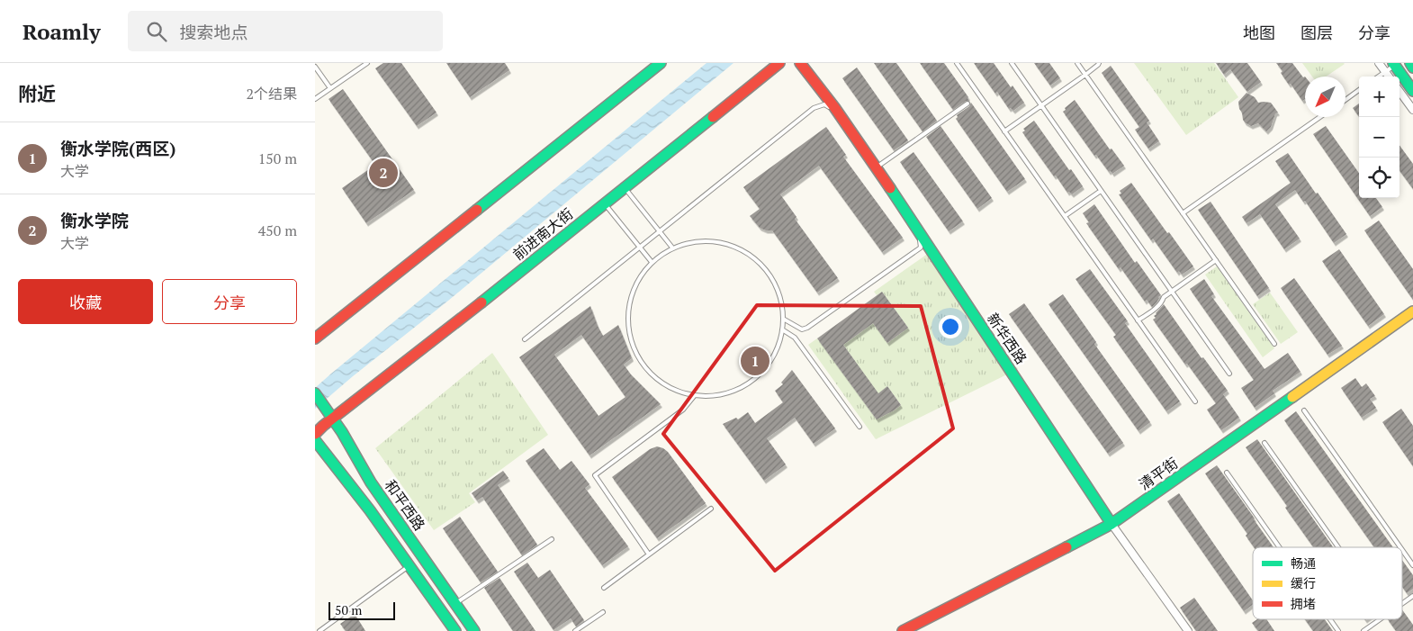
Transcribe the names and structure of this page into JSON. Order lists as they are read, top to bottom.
{
  "streets": {
    "main road": [
      "前进南大街",
      "新华西路",
      "清平街",
      "和平西路"
    ]
  },
  "crossings": [
    ["前进南大街", "和平西路"],
    ["新华西路", "清平街"]
  ],
  "legend": ["畅通", "缓行", "拥堵"],
  "scale_bar": "50 m",
  "north": "bottom left",
  "page": {
    "header": "Roamly",
    "search": "搜索地点",
    "nav": ["地图", "图层", "分享"],
    "heading": ["附近", "2个结果"],
    "map_buttons": ["+", "−"],
    "list": [
      {
        "mark": "1",
        "name": "衡水学院(西区)",
        "note": "大学",
        "value": "150 m"
      },
      {
        "mark": "2",
        "name": "衡水学院",
        "note": "大学",
        "value": "450 m"
      }
    ],
    "pins": ["2", "1"],
    "buttons": ["收藏", "分享"],
    "scale": "50 m"
  }
}
